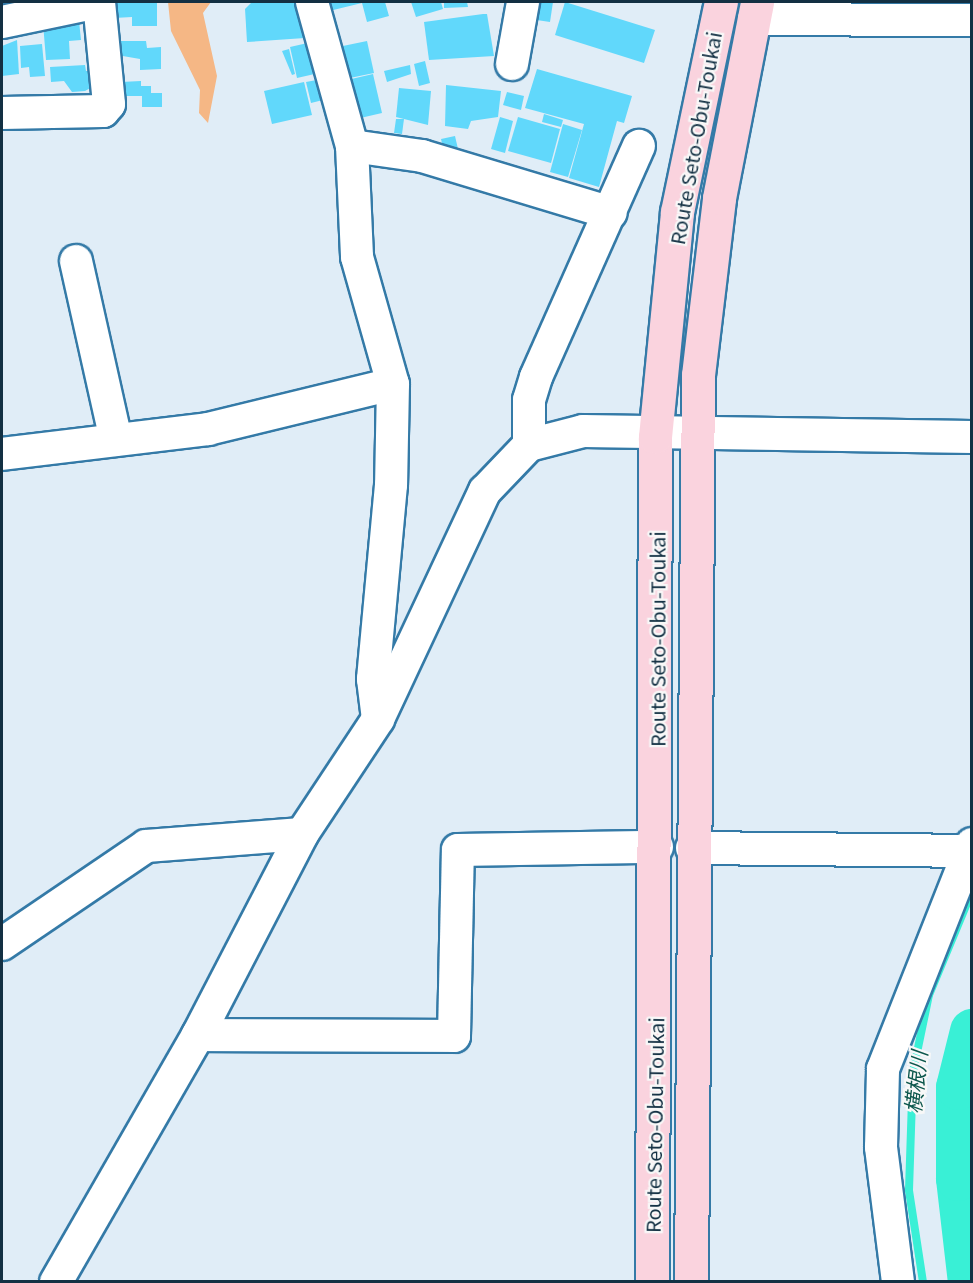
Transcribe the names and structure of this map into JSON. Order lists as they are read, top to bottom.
{
  "streets": {
    "main road": ["Route Seto-Obu-Toukai"]
  },
  "water": ["横根川"]
}
